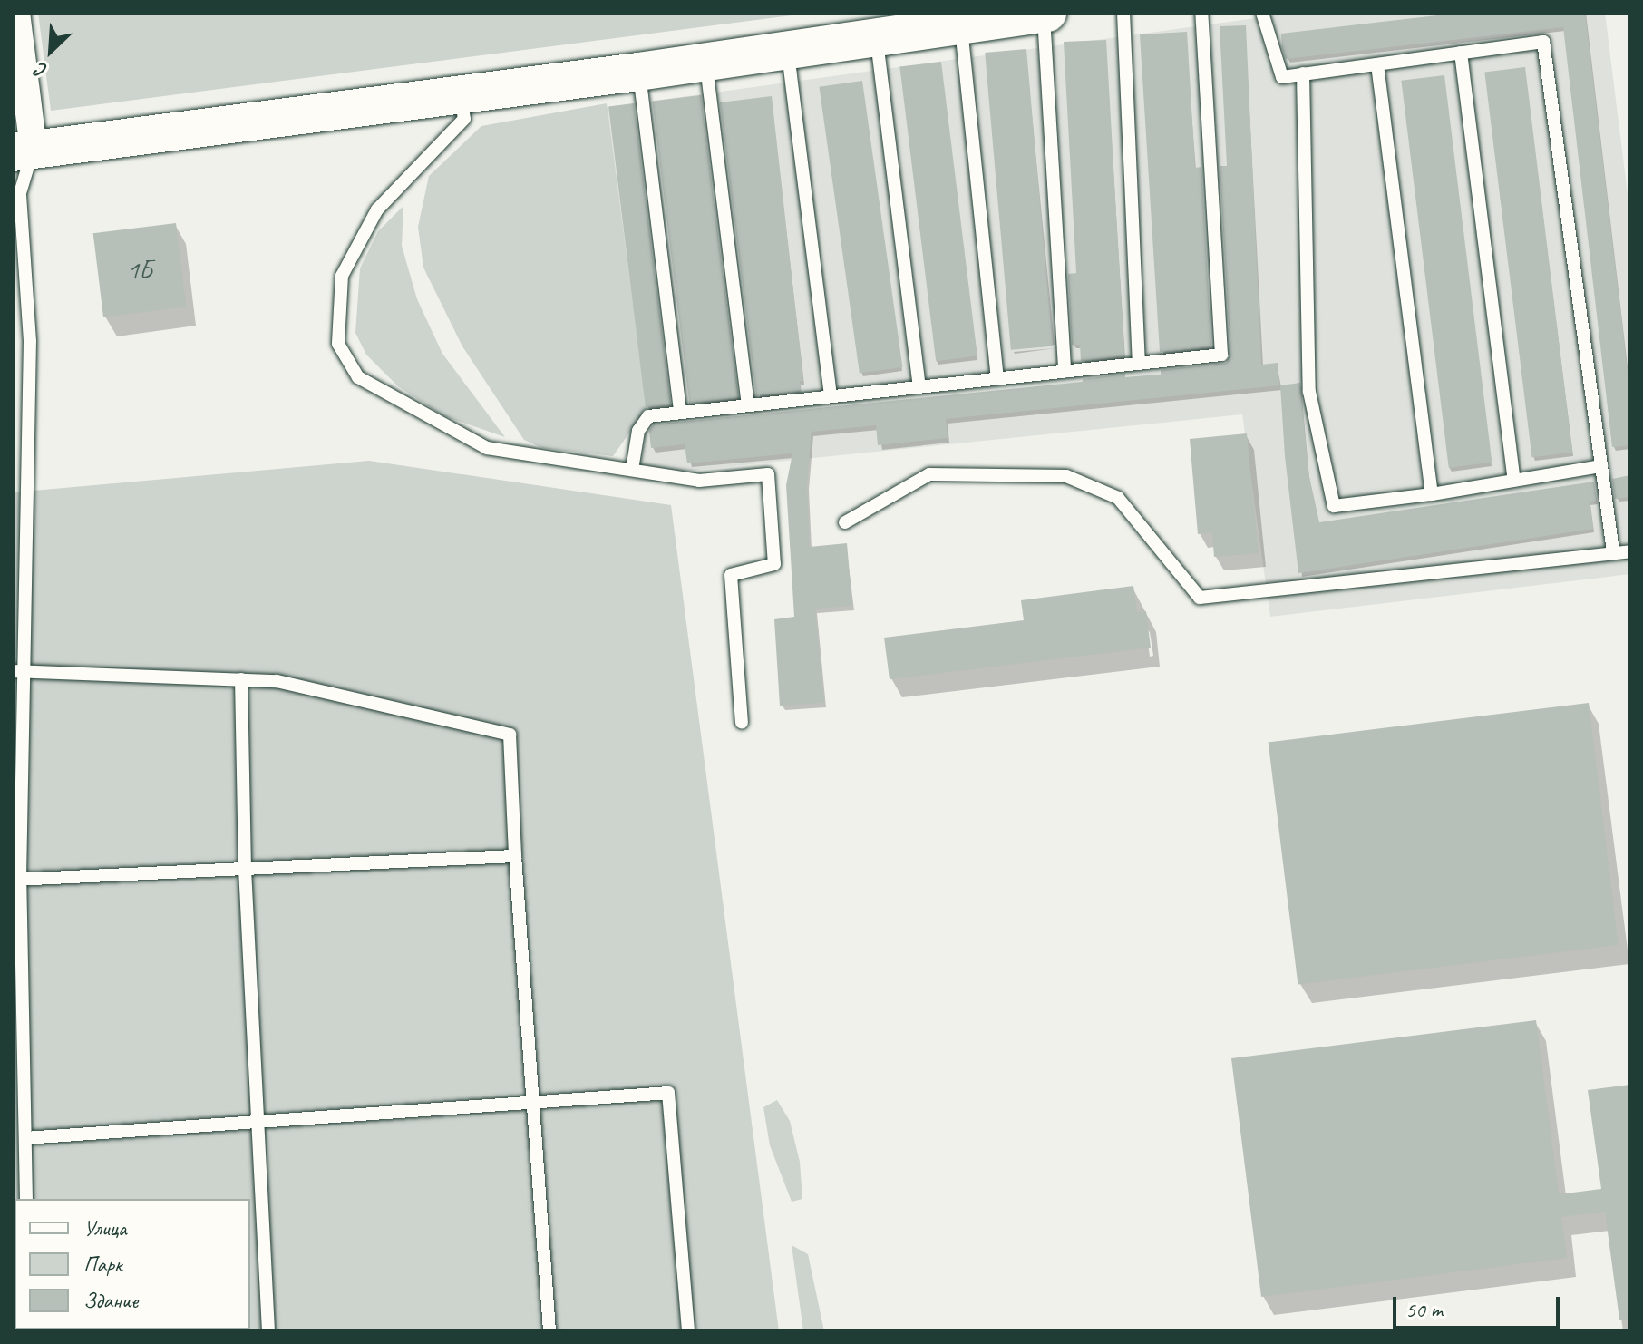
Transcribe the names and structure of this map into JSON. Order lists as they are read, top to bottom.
{
  "house_numbers": ["1Б"],
  "legend": ["Улица", "Парк", "Здание"],
  "scale_bar": "50 m",
  "north": "bottom left"
}
